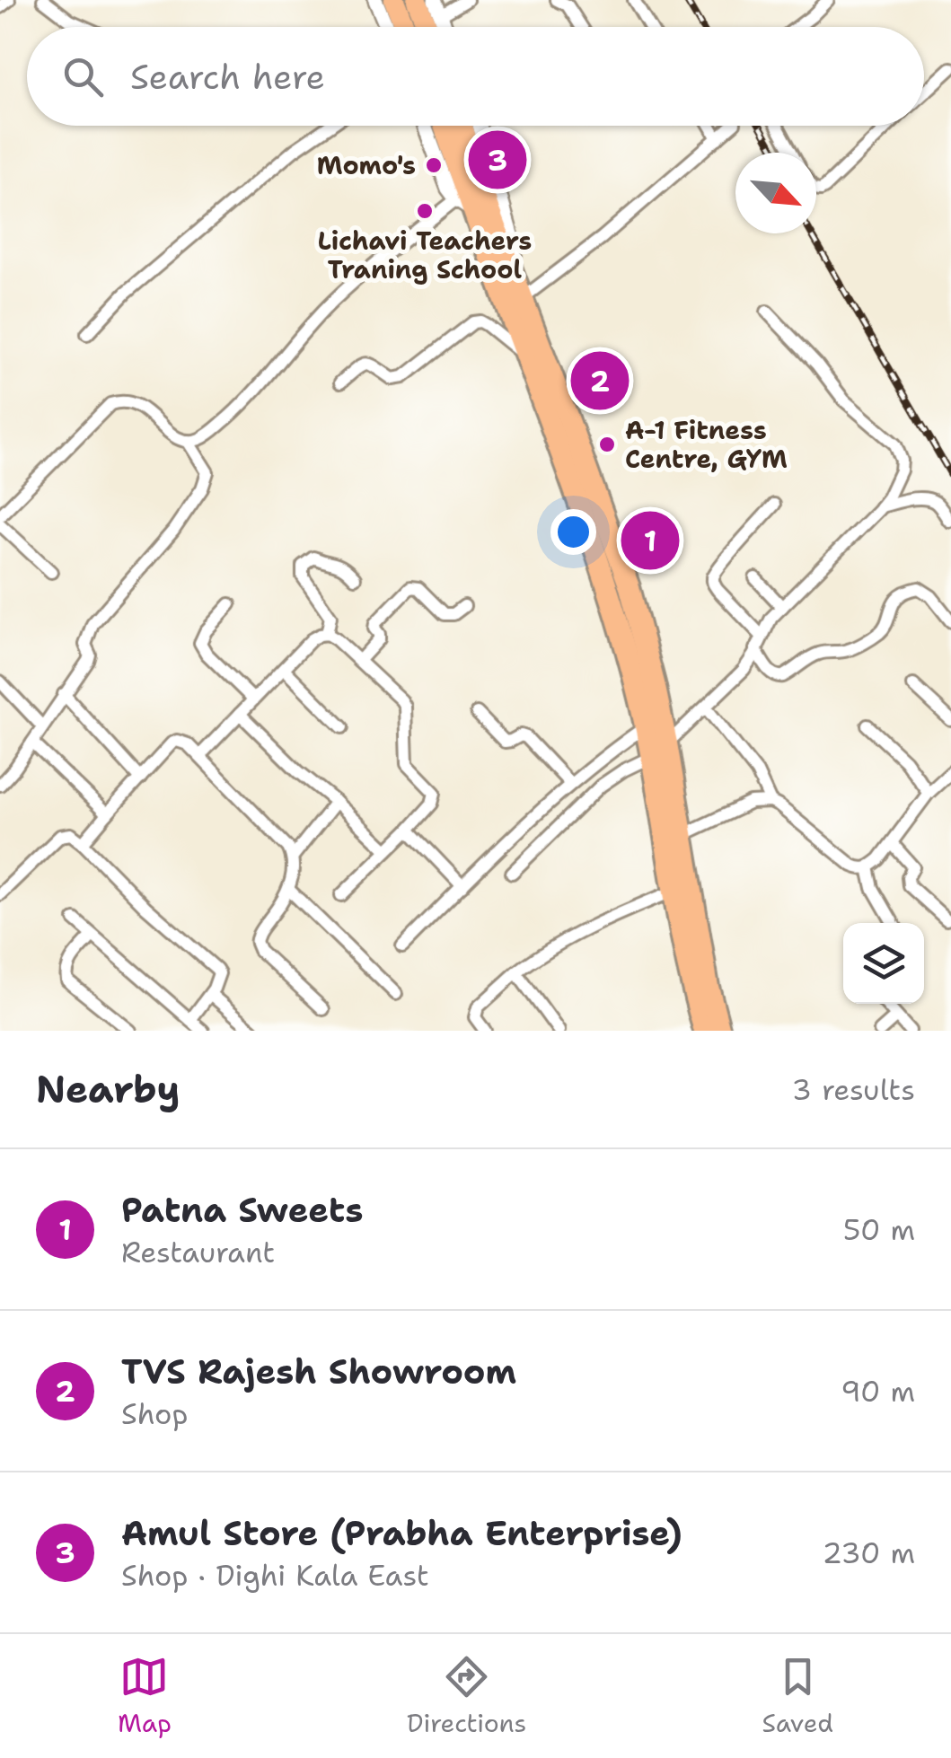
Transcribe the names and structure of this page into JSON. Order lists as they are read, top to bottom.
{
  "places": ["Momo's", "Lichavi Teachers Traning School", "A-1 Fitness Centre, GYM"],
  "north": "bottom right",
  "page": {
    "search": "Search here",
    "pins": ["3", "2", "1"],
    "heading": ["Nearby", "3 results"],
    "list": [
      {
        "mark": "1",
        "name": "Patna Sweets",
        "note": "Restaurant",
        "value": "50 m"
      },
      {
        "mark": "2",
        "name": "TVS Rajesh Showroom",
        "note": "Shop",
        "value": "90 m"
      },
      {
        "mark": "3",
        "name": "Amul Store (Prabha Enterprise)",
        "note": "Shop · Dighi Kala East",
        "value": "230 m"
      }
    ],
    "nav": ["Map", "Directions", "Saved"]
  }
}
